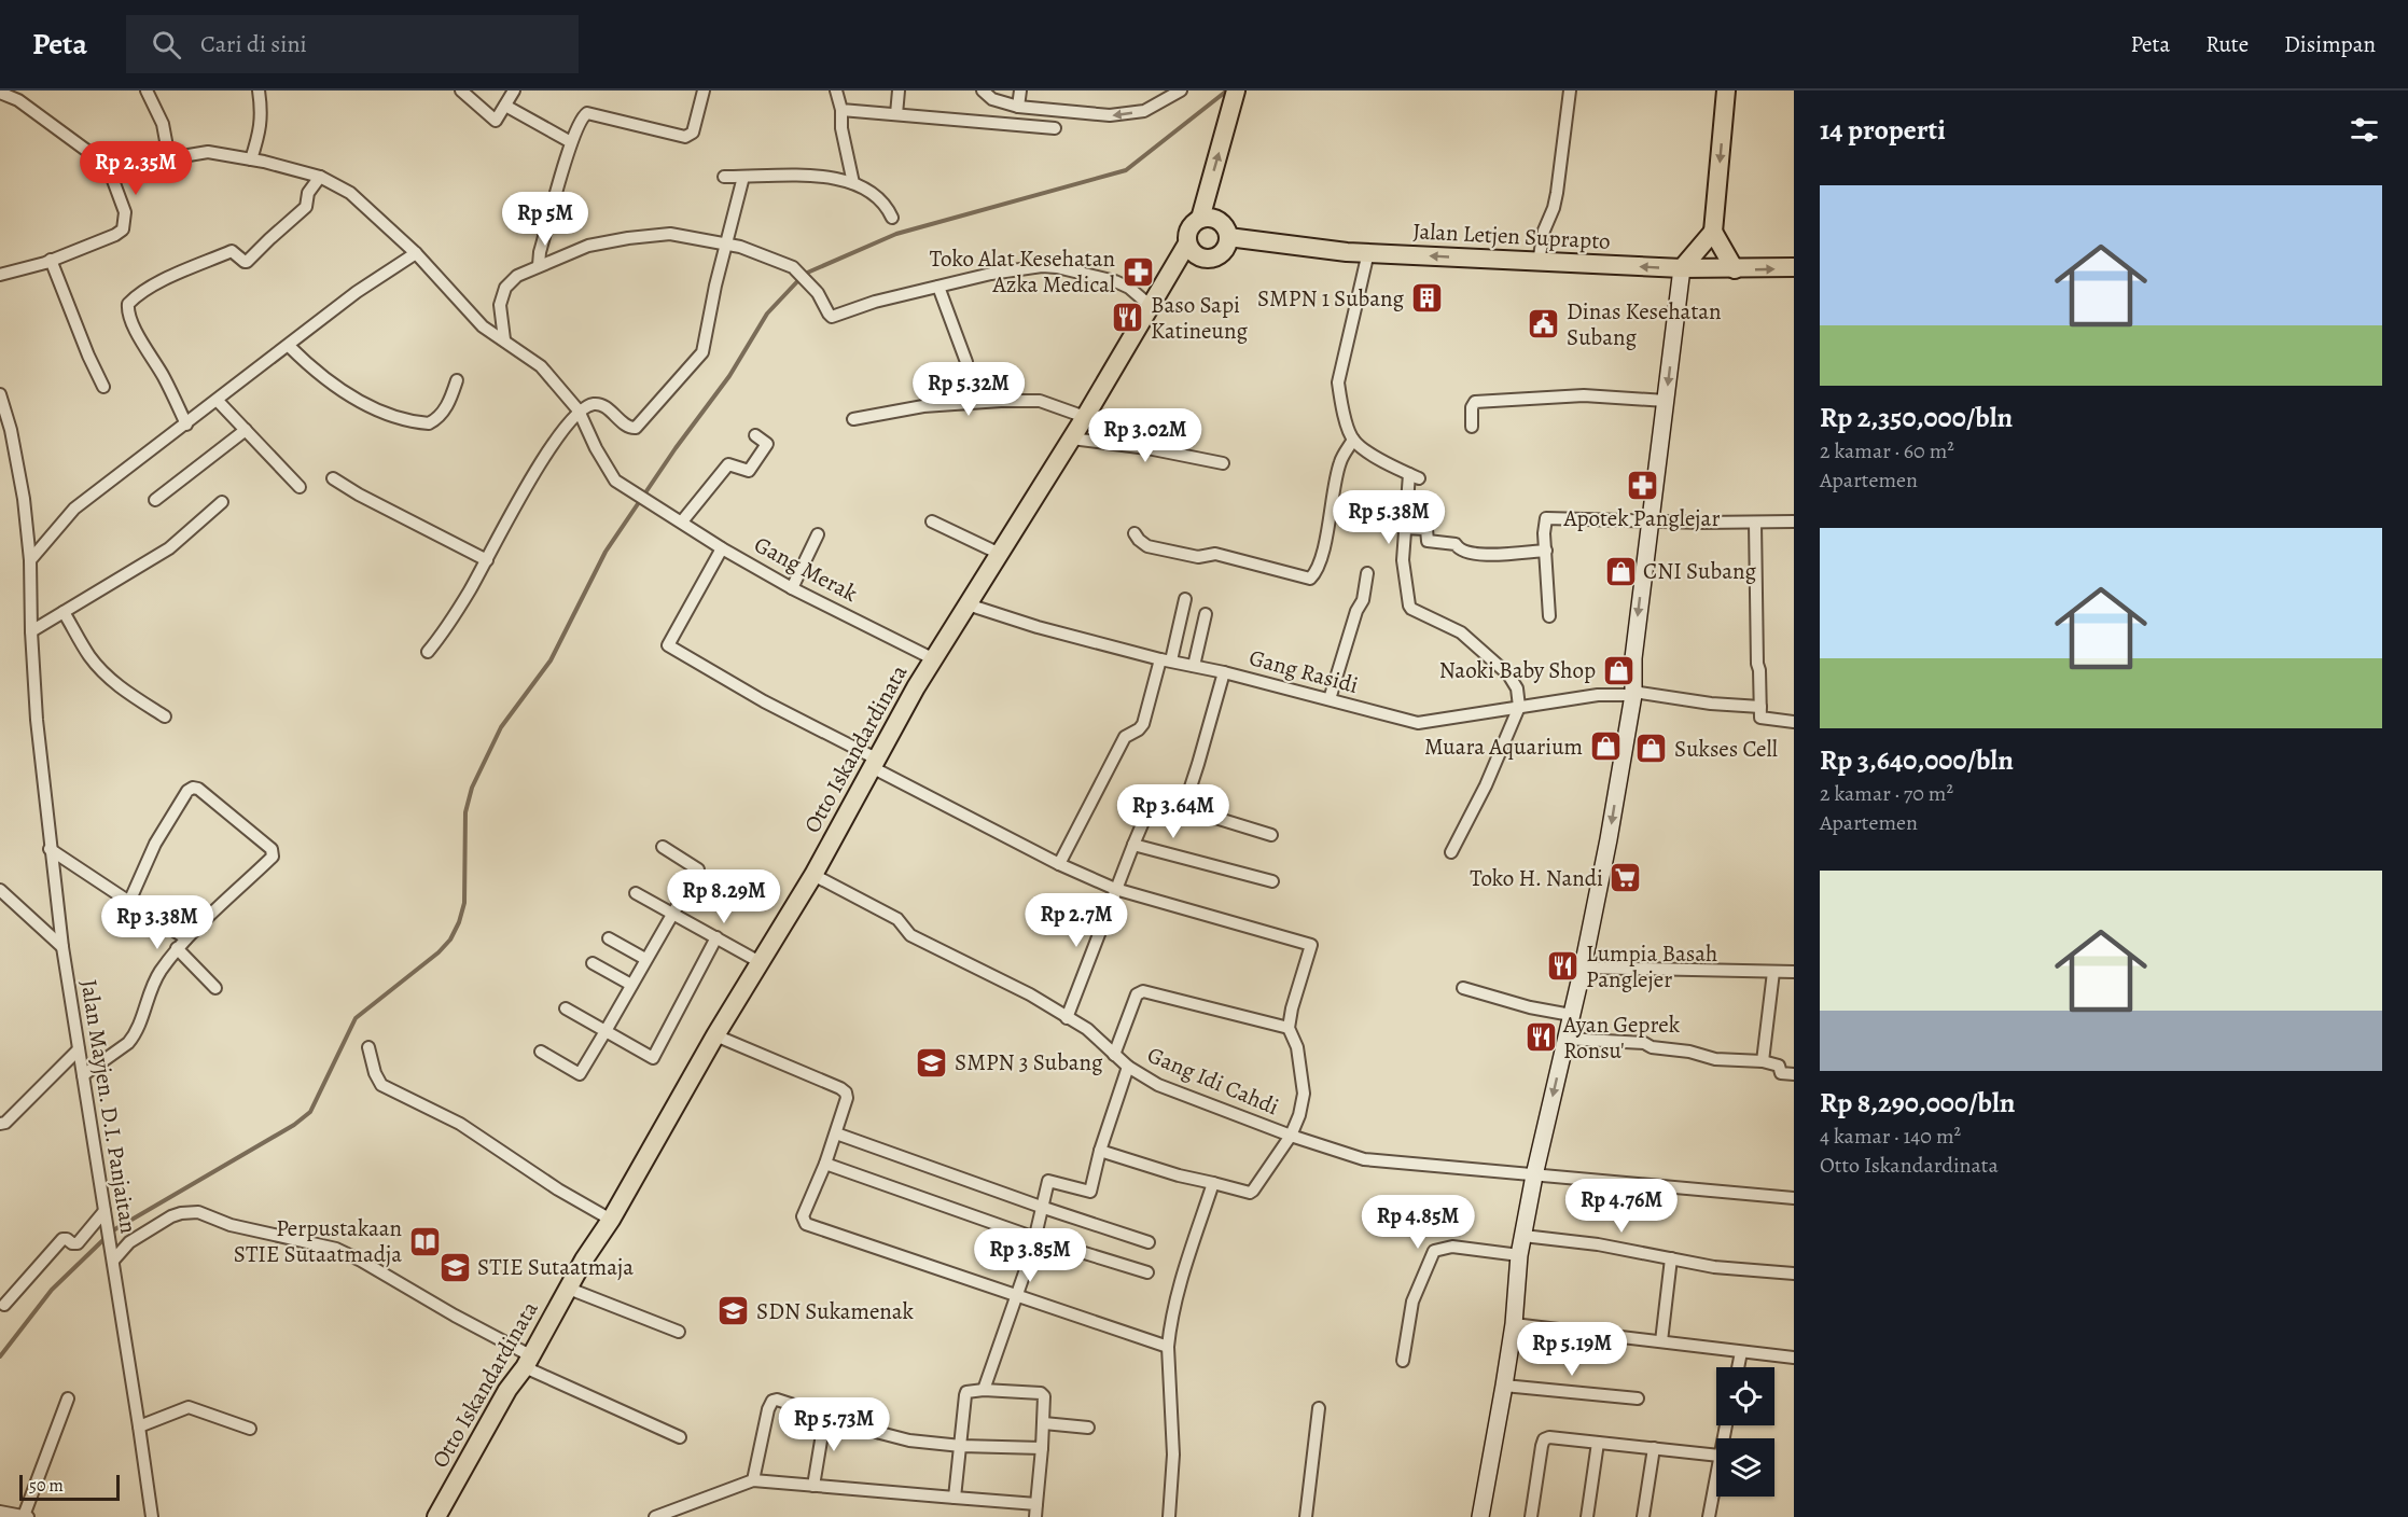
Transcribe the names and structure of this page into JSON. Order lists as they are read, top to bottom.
{
  "streets": {
    "main road": ["Jalan Letjen Suprapto", "Otto Iskandardinata"],
    "street": [
      "Gang Merak",
      "Gang Rasidi",
      "Gang Idi Cahdi",
      "Jalan Mayjen. D.I. Panjaitan"
    ]
  },
  "crossings": [
    ["Jalan Letjen Suprapto", "Otto Iskandardinata"],
    ["Gang Merak", "Otto Iskandardinata"],
    ["Gang Rasidi", "Otto Iskandardinata"],
    ["Otto Iskandardinata", "Gang Idi Cahdi"]
  ],
  "places": {
    "pharmacy": ["Toko Alat Kesehatan Azka Medical", "Apotek Panglejar"],
    "building": ["SMPN 1 Subang"],
    "restaurant": ["Baso Sapi Katineung", "Lumpia Basah Panglejer", "Ayan Geprek Ronsu'"],
    "public building": ["Dinas Kesehatan Subang"],
    "shop": [
      "CNI Subang",
      "Naoki Baby Shop",
      "Muara Aquarium",
      "Sukses Cell"
    ],
    "supermarket": ["Toko H. Nandi"],
    "school or university": ["SMPN 3 Subang", "STIE Sutaatmaja", "SDN Sukamenak"],
    "library": ["Perpustakaan STIE Sutaatmadja"]
  },
  "scale_bar": "50 m",
  "page": {
    "header": "Peta",
    "search": "Cari di sini",
    "nav": ["Peta", "Rute", "Disimpan"],
    "heading": "14 properti",
    "price": [
      "Rp 2.35M",
      "Rp 5M",
      "Rp 5.32M",
      "Rp 3.02M",
      "Rp 5.38M",
      "Rp 3.64M",
      "Rp 8.29M",
      "Rp 2.7M",
      "Rp 3.38M",
      "Rp 4.76M",
      "Rp 4.85M",
      "Rp 3.85M",
      "Rp 5.19M",
      "Rp 5.73M"
    ],
    "list": [
      {
        "name": "Rp 2,350,000/bln",
        "note": "2 kamar · 60 m² · Apartemen"
      },
      {
        "name": "Rp 3,640,000/bln",
        "note": "2 kamar · 70 m² · Apartemen"
      },
      {
        "name": "Rp 8,290,000/bln",
        "note": "4 kamar · 140 m² · Otto Iskandardinata"
      }
    ],
    "scale": "50 m"
  }
}
